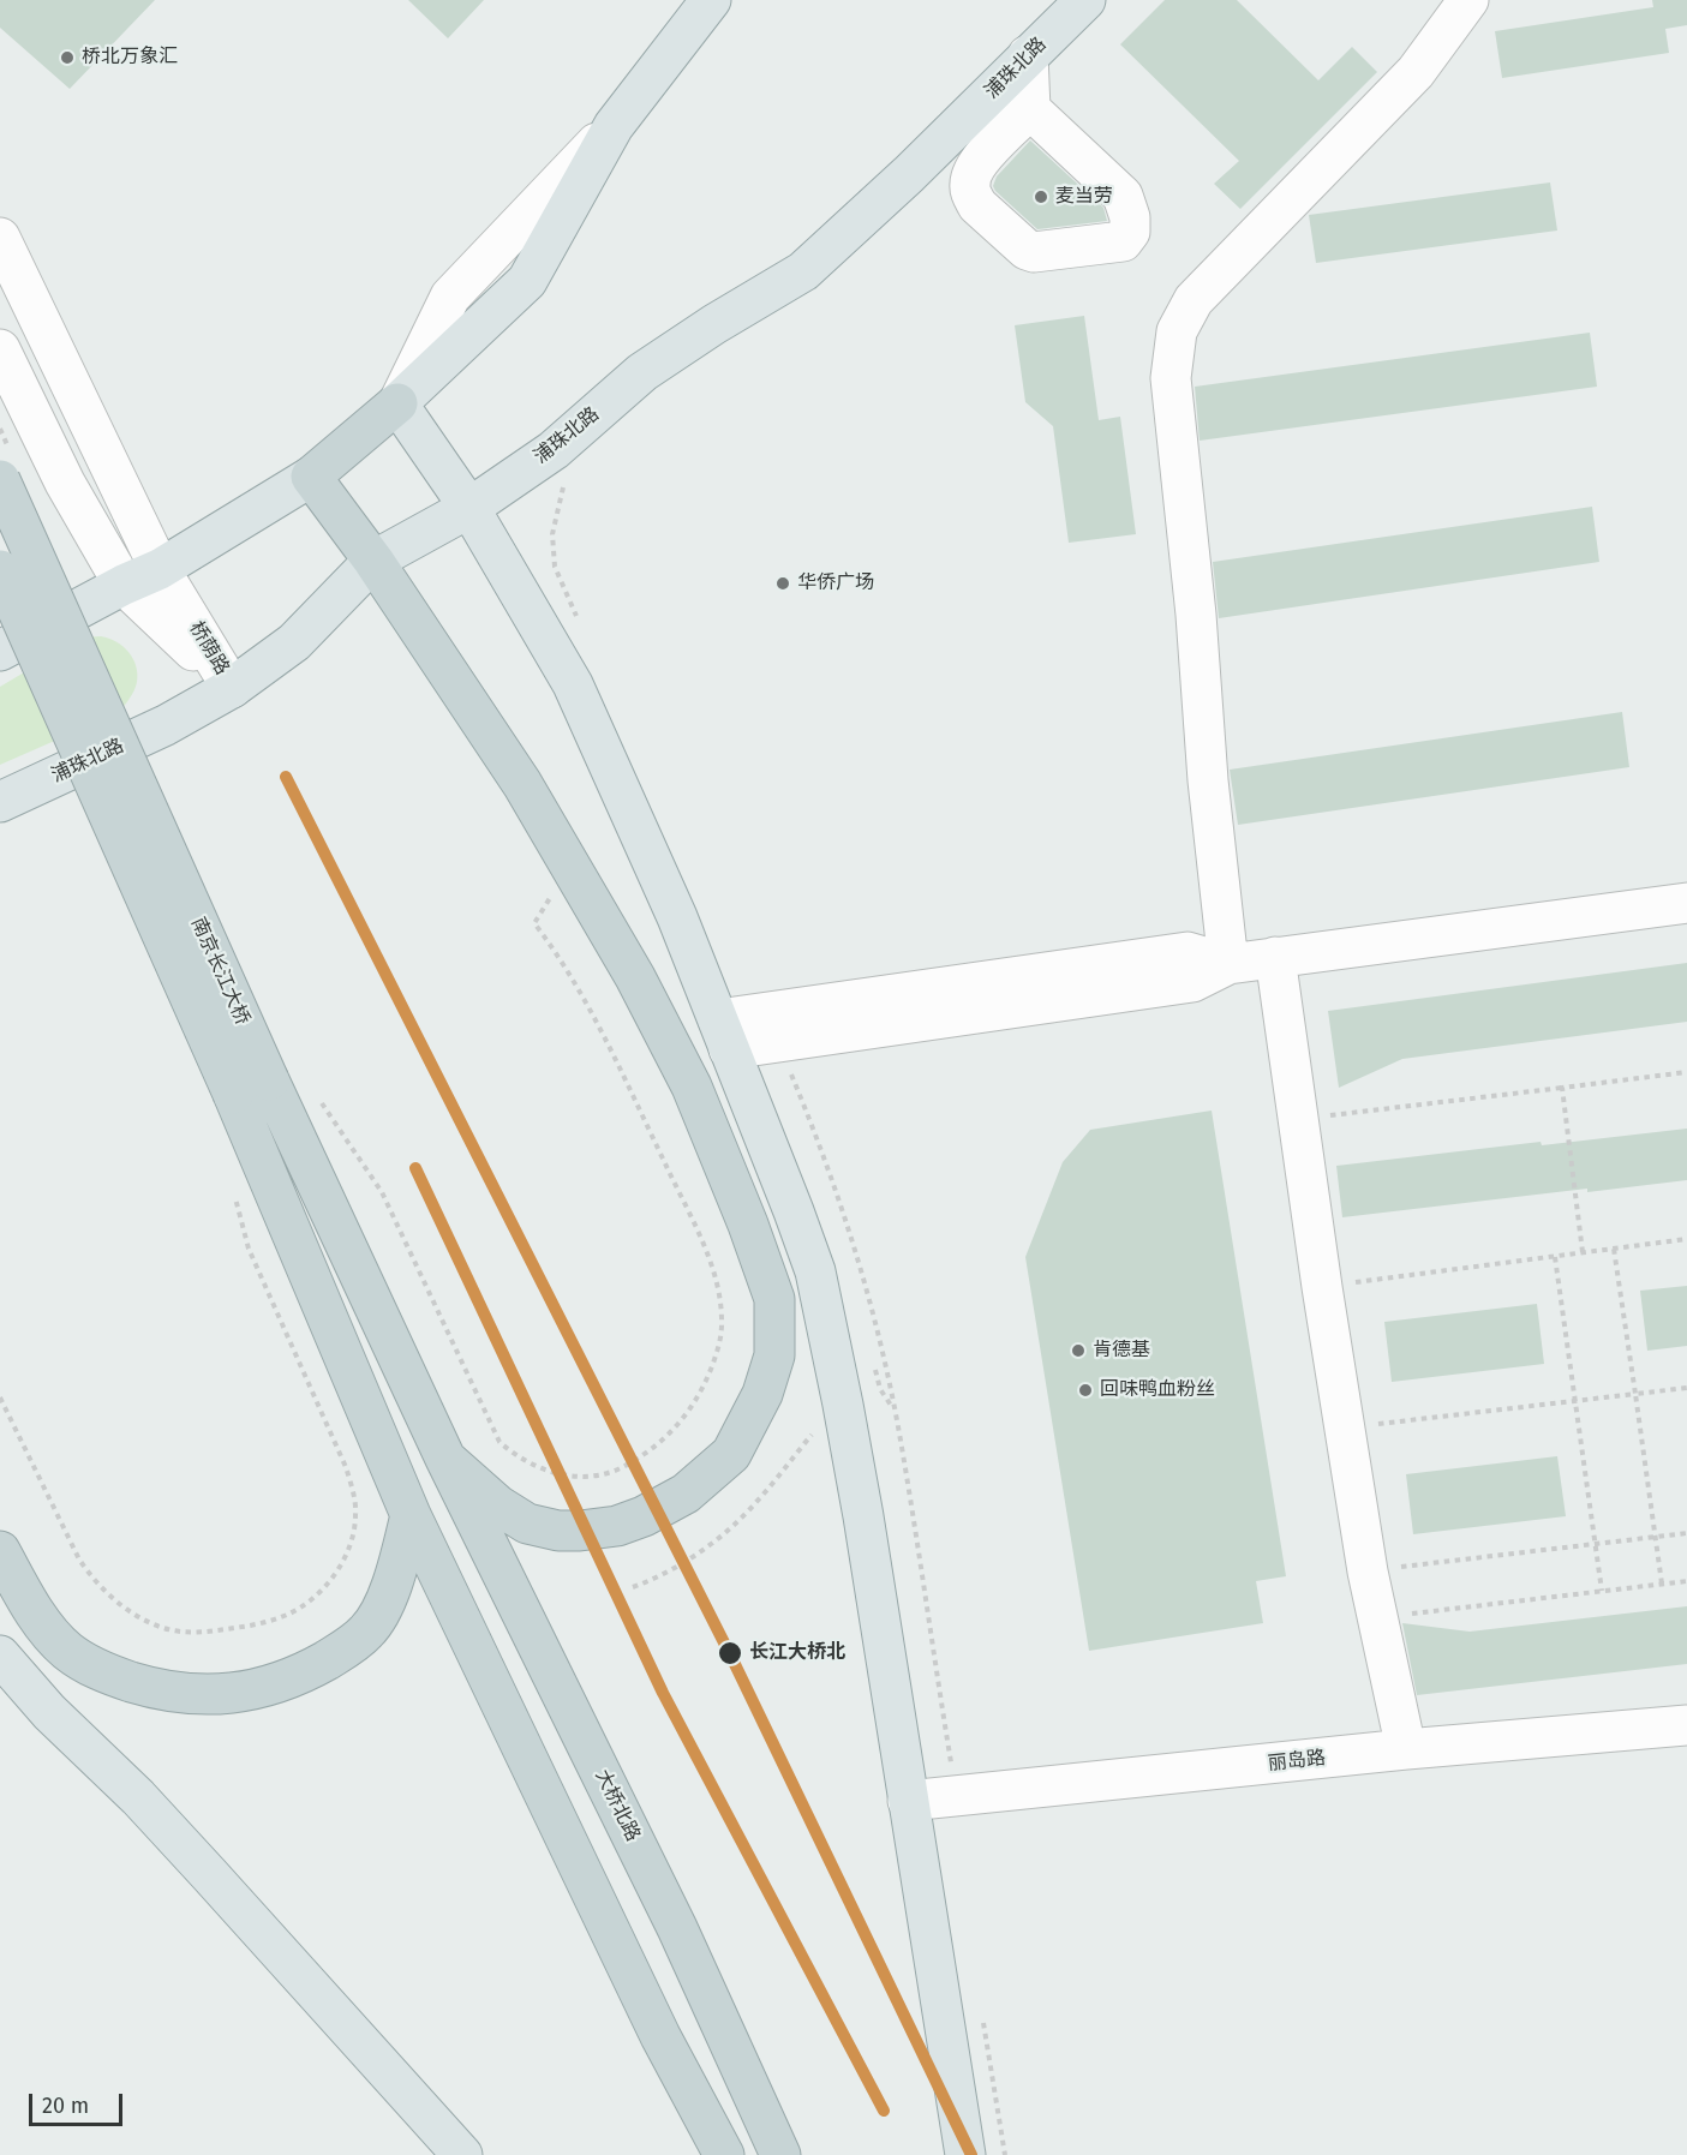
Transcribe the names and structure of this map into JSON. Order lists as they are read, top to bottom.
{
  "streets": {
    "highway": ["南京长江大桥", "大桥北路"],
    "main road": ["浦珠北路"],
    "street": ["桥荫路", "丽岛路"]
  },
  "crossings": [
    ["浦珠北路", "桥荫路"],
    ["南京长江大桥", "大桥北路"]
  ],
  "places": [
    "桥北万象汇",
    "麦当劳",
    "华侨广场",
    "肯德基",
    "回味鸭血粉丝",
    "长江大桥北"
  ],
  "scale_bar": "20 m"
}
